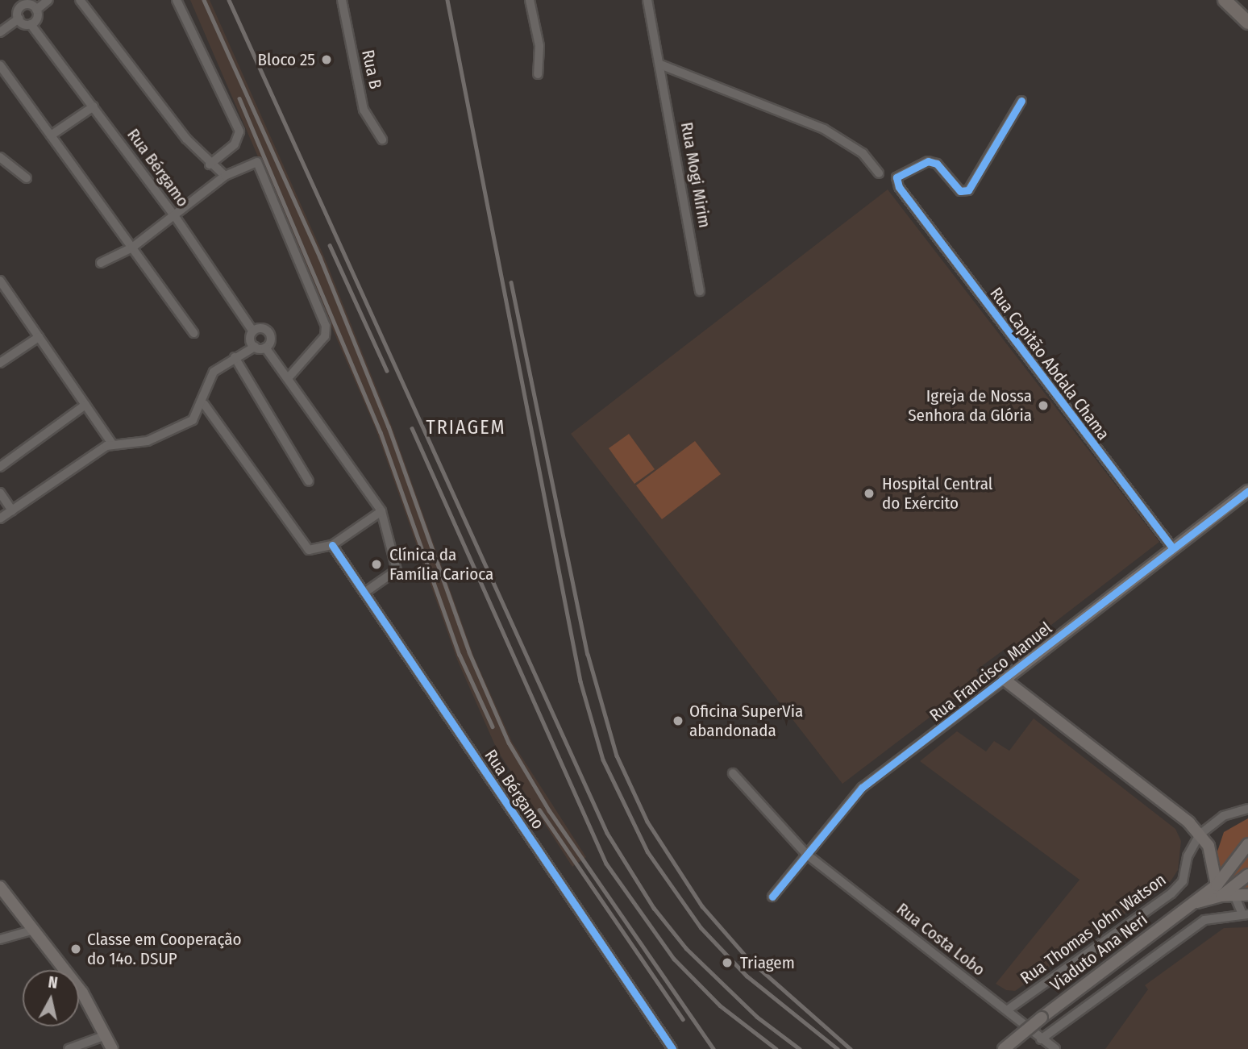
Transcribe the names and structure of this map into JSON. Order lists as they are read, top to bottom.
{
  "streets": {
    "street": [
      "Rua B",
      "Rua Bérgamo",
      "Rua Mogi Mirim",
      "Rua Capitão Abdala Chama",
      "Rua Francisco Manuel",
      "Rua Thomas John Watson",
      "Rua Costa Lobo",
      "Viaduto Ana Neri"
    ]
  },
  "crossings": [
    ["Rua Capitão Abdala Chama", "Rua Francisco Manuel"],
    ["Rua Francisco Manuel", "Rua Costa Lobo"],
    ["Rua Thomas John Watson", "Rua Costa Lobo"]
  ],
  "districts": ["TRIAGEM"],
  "places": [
    "Bloco 25",
    "Igreja de Nossa Senhora da Glória",
    "Hospital Central do Exército",
    "Clínica da Família Carioca",
    "Oficina SuperVia abandonada",
    "Classe em Cooperação do 14o. DSUP",
    "Triagem"
  ],
  "north": "top"
}
